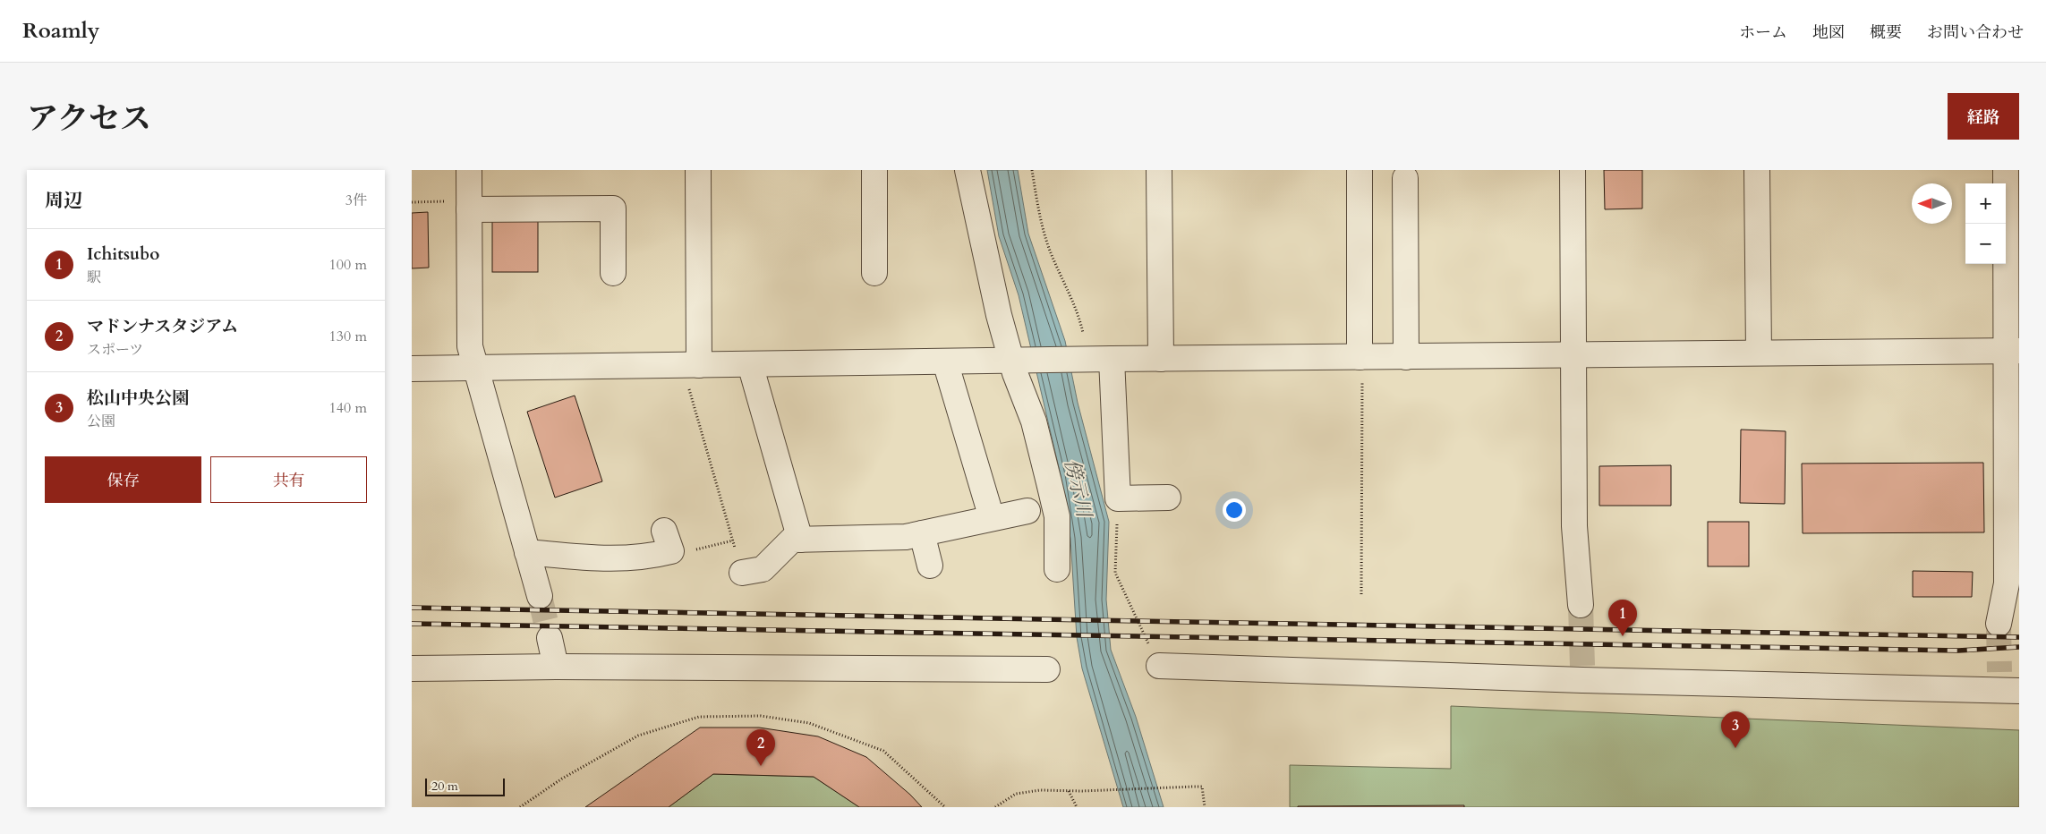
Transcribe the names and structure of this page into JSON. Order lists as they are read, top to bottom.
{
  "water": ["傍示川"],
  "scale_bar": "20 m",
  "north": "left",
  "page": {
    "header": "Roamly",
    "nav": [
      "ホーム",
      "地図",
      "概要",
      "お問い合わせ"
    ],
    "title": "アクセス",
    "buttons": [
      "経路",
      ["保存", "共有"]
    ],
    "heading": ["周辺", "3件"],
    "map_buttons": ["+", "−"],
    "list": [
      {
        "mark": "1",
        "name": "Ichitsubo",
        "note": "駅",
        "value": "100 m"
      },
      {
        "mark": "2",
        "name": "マドンナスタジアム",
        "note": "スポーツ",
        "value": "130 m"
      },
      {
        "mark": "3",
        "name": "松山中央公園",
        "note": "公園",
        "value": "140 m"
      }
    ],
    "pins": ["1", "3", "2"],
    "scale": "20 m"
  }
}
